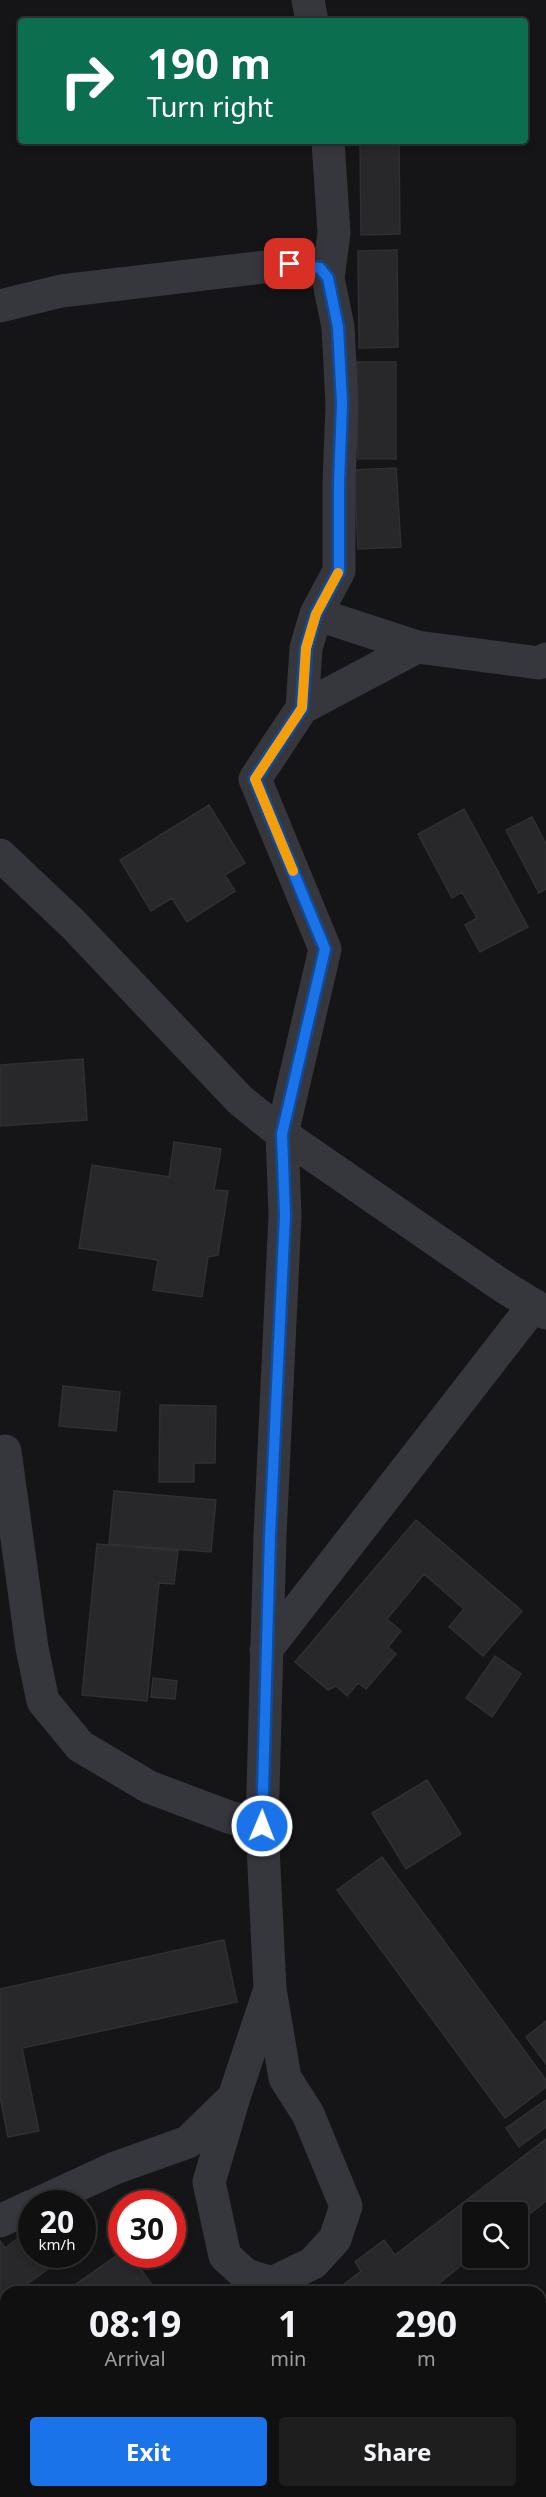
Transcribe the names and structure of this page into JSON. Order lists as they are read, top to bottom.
{
  "page": {
    "turn": ["190 m", "Turn right"],
    "speed": "20 km/h",
    "limit": "30",
    "eta": [
      "08:19",
      "Arrival",
      "1",
      "min",
      "290",
      "m"
    ],
    "buttons": ["Exit", "Share"]
  }
}
